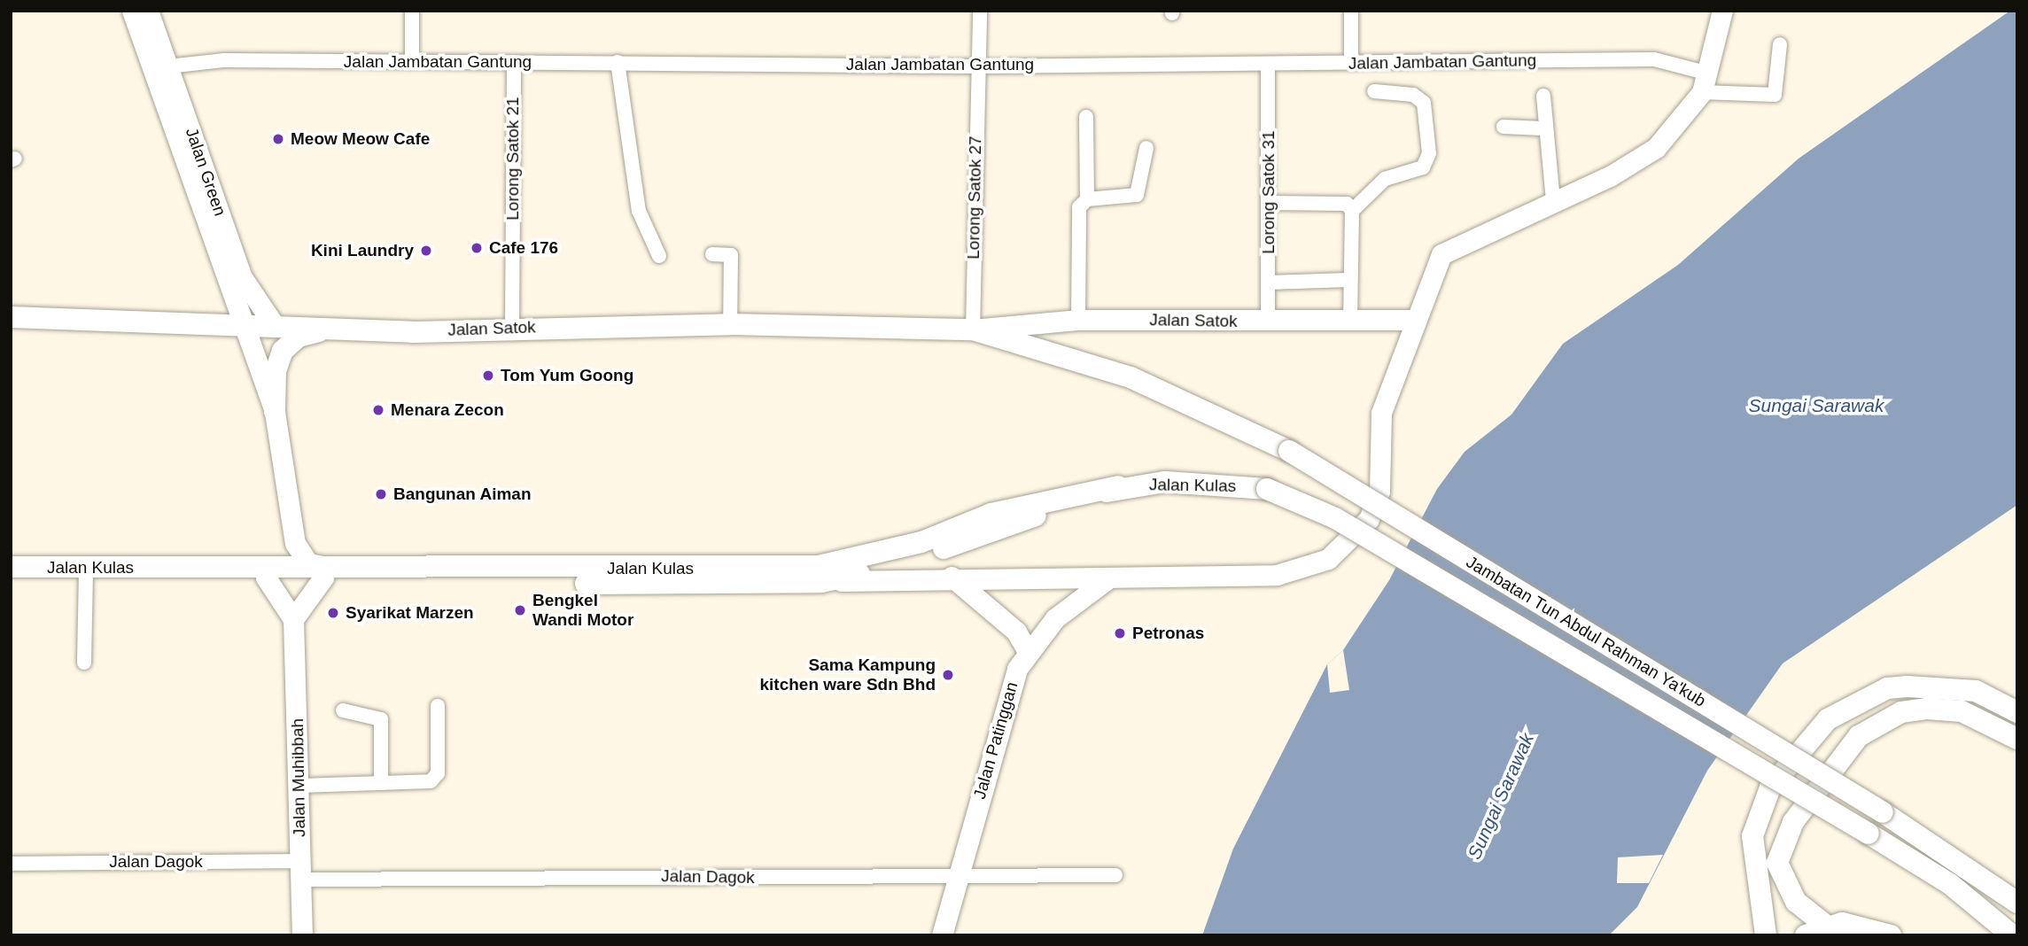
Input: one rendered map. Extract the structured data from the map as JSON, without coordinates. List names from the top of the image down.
{
  "streets": {
    "main road": [
      "Jalan Green",
      "Jalan Satok",
      "Jalan Kulas",
      "Jambatan Tun Abdul Rahman Ya'kub",
      "Jalan Patinggan",
      "Jalan Muhibbah"
    ],
    "street": [
      "Jalan Jambatan Gantung",
      "Lorong Satok 21",
      "Lorong Satok 31",
      "Lorong Satok 27",
      "Jalan Dagok"
    ]
  },
  "crossings": [
    ["Jalan Jambatan Gantung", "Lorong Satok 21"],
    ["Jalan Jambatan Gantung", "Jalan Green"],
    ["Jalan Jambatan Gantung", "Lorong Satok 31"],
    ["Jalan Jambatan Gantung", "Lorong Satok 27"],
    ["Jalan Jambatan Gantung", "Jalan Kulas"],
    ["Lorong Satok 21", "Jalan Satok"],
    ["Jalan Green", "Jalan Satok"],
    ["Lorong Satok 31", "Jalan Satok"],
    ["Lorong Satok 27", "Jalan Satok"],
    ["Jalan Satok", "Jalan Kulas"],
    ["Jalan Satok", "Jambatan Tun Abdul Rahman Ya'kub"],
    ["Jalan Kulas", "Jambatan Tun Abdul Rahman Ya'kub"],
    ["Jalan Kulas", "Jalan Patinggan"],
    ["Jalan Patinggan", "Jalan Dagok"],
    ["Jalan Muhibbah", "Jalan Dagok"]
  ],
  "water": ["Sungai Sarawak"],
  "places": [
    "Meow Meow Cafe",
    "Cafe 176",
    "Kini Laundry",
    "Tom Yum Goong",
    "Menara Zecon",
    "Bangunan Aiman",
    "Bengkel Wandi Motor",
    "Syarikat Marzen",
    "Petronas",
    "Sama Kampung kitchen ware Sdn Bhd"
  ]
}
